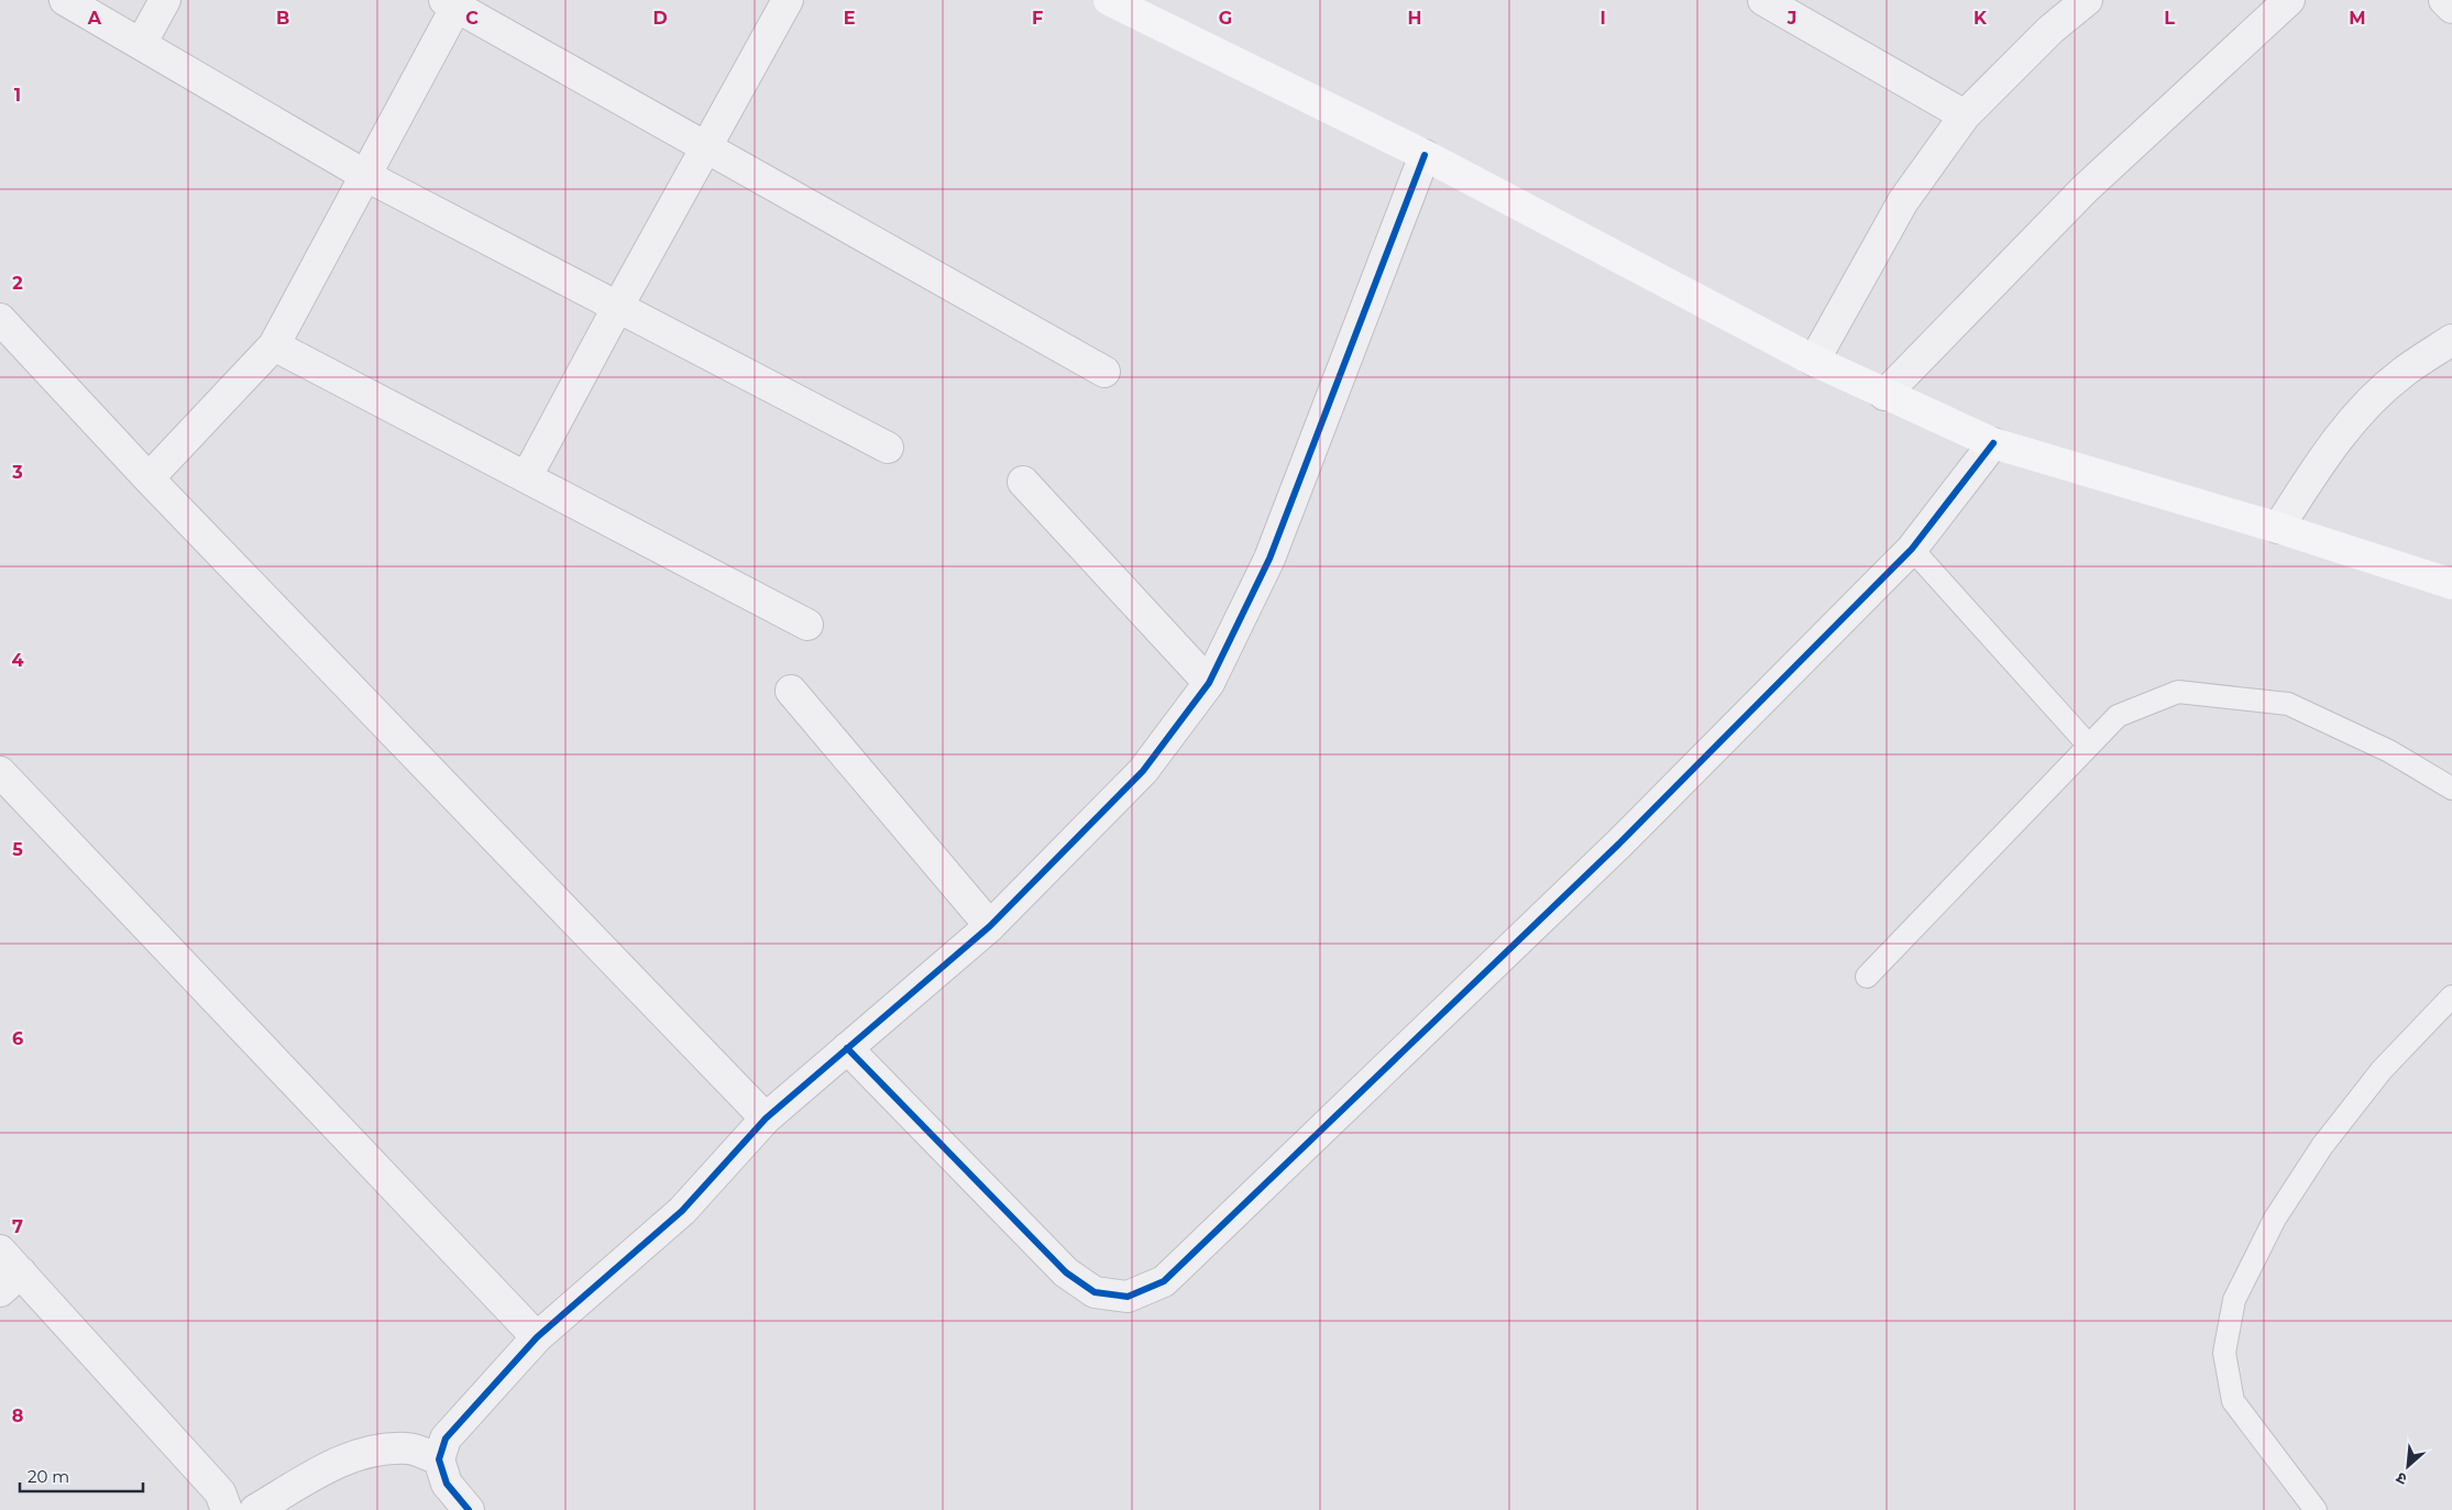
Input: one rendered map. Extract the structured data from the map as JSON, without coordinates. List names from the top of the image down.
{
  "scale_bar": "20 m",
  "north": "bottom left",
  "grid": {
    "columns": [
      "A",
      "B",
      "C",
      "D",
      "E",
      "F",
      "G",
      "H",
      "I",
      "J",
      "K",
      "L",
      "M"
    ],
    "rows": [
      "1",
      "2",
      "3",
      "4",
      "5",
      "6",
      "7",
      "8"
    ]
  }
}
